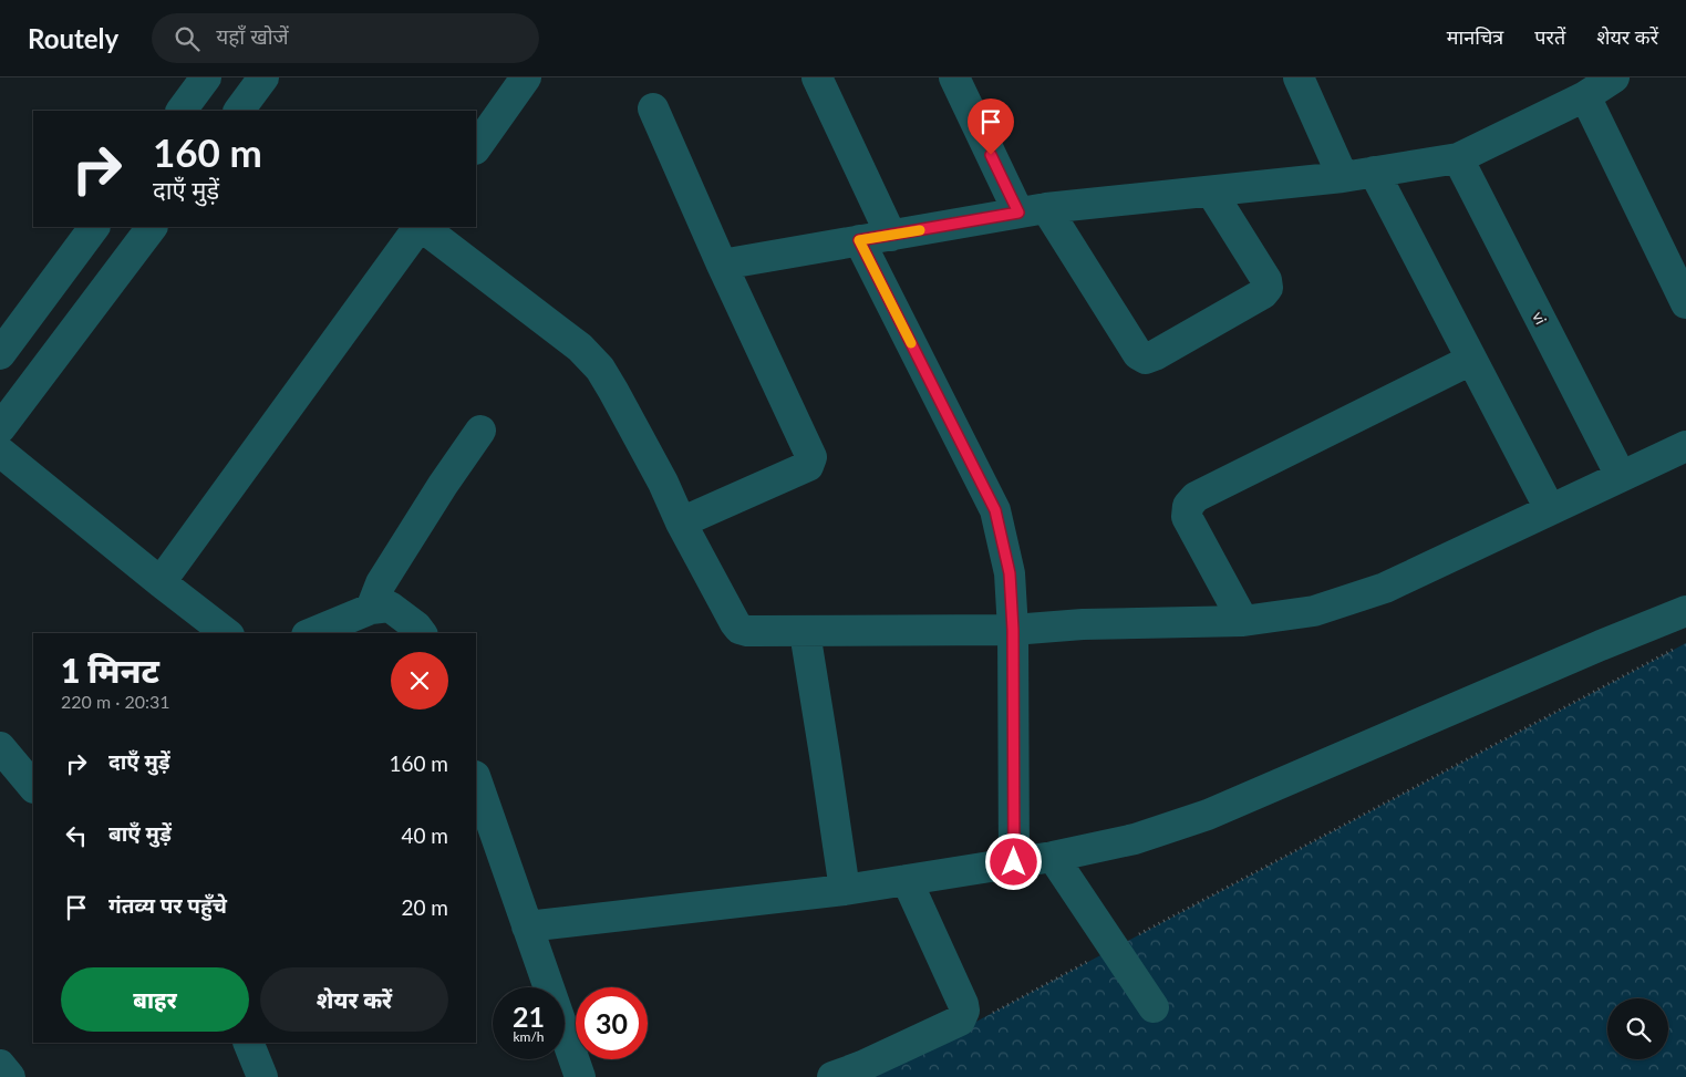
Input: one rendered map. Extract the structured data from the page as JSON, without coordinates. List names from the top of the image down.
{
  "streets": {
    "street": ["vi"]
  },
  "page": {
    "header": "Routely",
    "search": "यहाँ खोजें",
    "nav": ["मानचित्र", "परतें", "शेयर करें"],
    "turn": ["160 m", "दाएँ मुड़ें"],
    "heading": ["1 मिनट", "220 m · 20:31"],
    "list": [
      {
        "name": "दाएँ मुड़ें",
        "value": "160 m"
      },
      {
        "name": "बाएँ मुड़ें",
        "value": "40 m"
      },
      {
        "name": "गंतव्य पर पहुँचे",
        "value": "20 m"
      }
    ],
    "buttons": ["बाहर", "शेयर करें"],
    "speed": "21 km/h",
    "limit": "30"
  }
}
